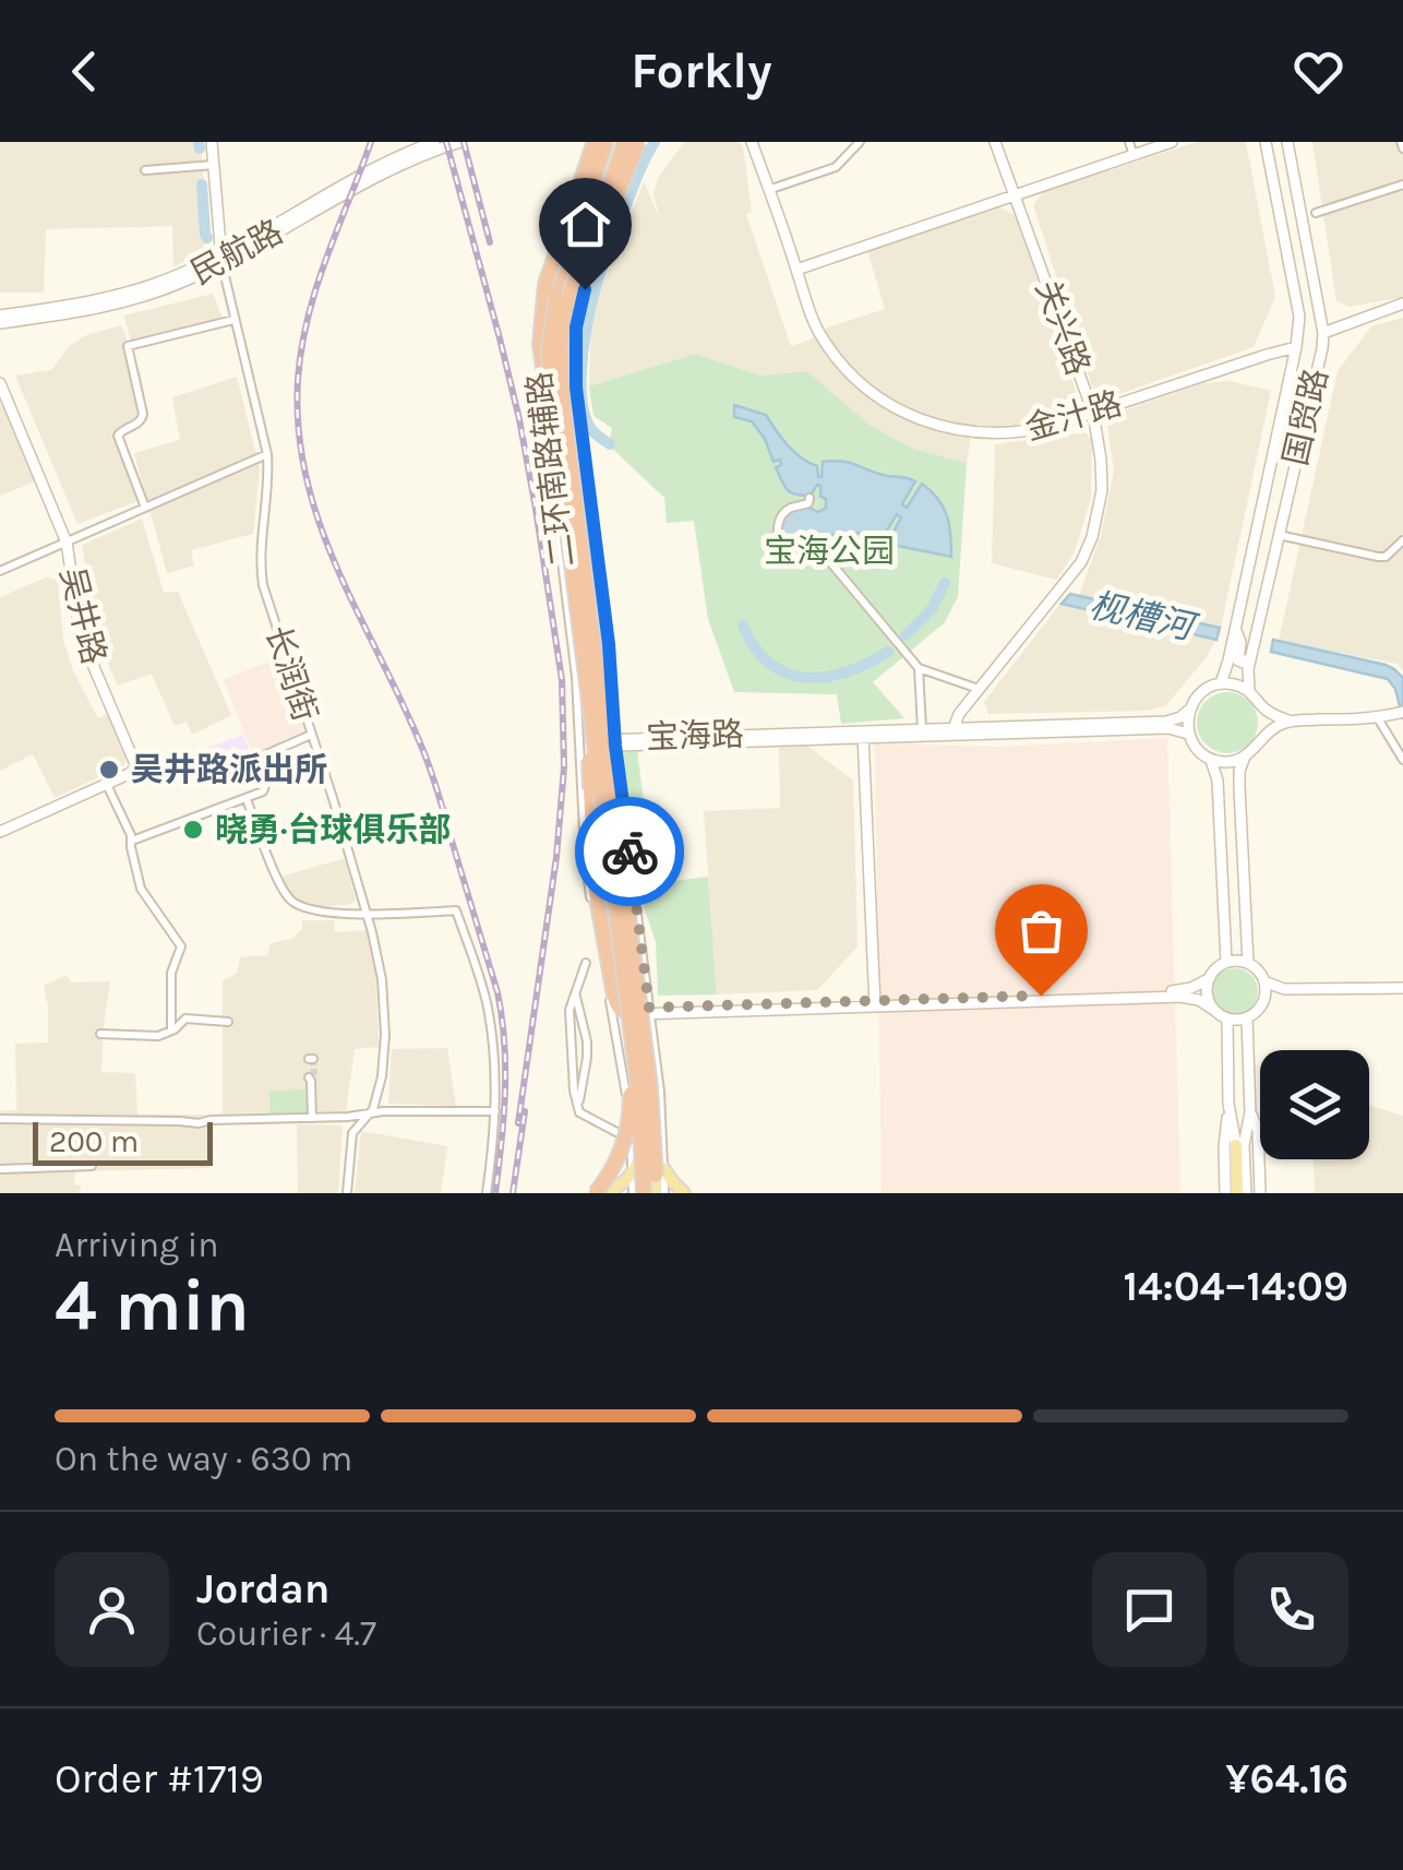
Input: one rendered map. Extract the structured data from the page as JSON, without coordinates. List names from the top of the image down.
{
  "streets": {
    "main road": [
      "民航路",
      "关兴路",
      "金汁路",
      "国贸路",
      "吴井路",
      "长润街",
      "宝海路"
    ],
    "street": ["二环南路辅路"]
  },
  "crossings": [
    ["民航路", "长润街"],
    ["关兴路", "金汁路"],
    ["关兴路", "宝海路"],
    ["金汁路", "国贸路"],
    ["国贸路", "宝海路"]
  ],
  "water": ["枧槽河"],
  "parks": ["宝海公园"],
  "places": ["吴井路派出所", "晓勇·台球俱乐部"],
  "scale_bar": "200 m",
  "page": {
    "header": "Forkly",
    "scale": "200 m",
    "heading": ["4 min", "Arriving in", "14:04–14:09"],
    "panel": [
      "Jordan",
      "Courier · 4.7",
      "Order #1719",
      "¥64.16"
    ],
    "bar": "On the way · 630 m"
  }
}
